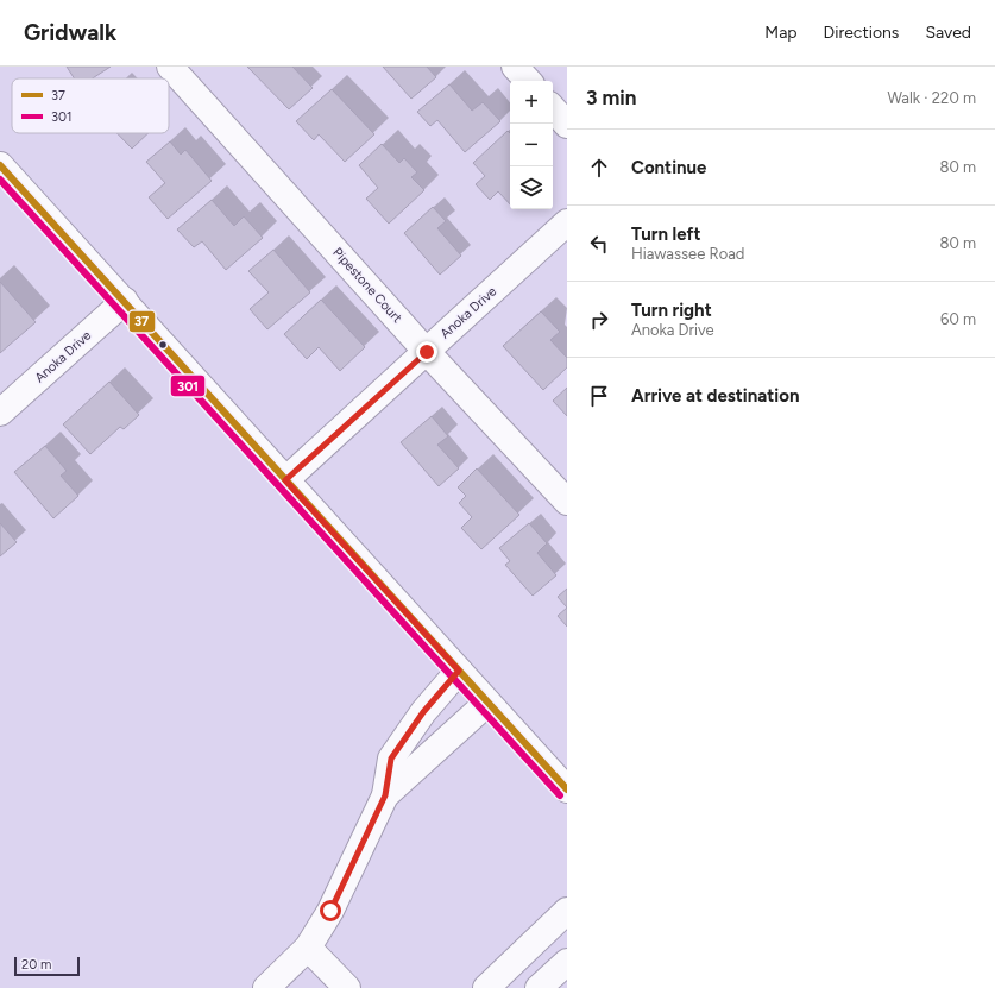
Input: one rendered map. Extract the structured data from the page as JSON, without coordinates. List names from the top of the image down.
{
  "streets": {
    "street": ["Pipestone Court", "Anoka Drive"]
  },
  "crossings": [
    ["Pipestone Court", "Anoka Drive"]
  ],
  "lines": ["transit line 37", "transit line 301"],
  "legend": ["37", "301"],
  "scale_bar": "20 m",
  "page": {
    "header": "Gridwalk",
    "nav": ["Map", "Directions", "Saved"],
    "heading": ["3 min", "Walk · 220 m"],
    "map_buttons": ["+", "−"],
    "list": [
      ["Continue", "80 m"],
      ["Turn left", "Hiawassee Road", "80 m"],
      ["Turn right", "Anoka Drive", "60 m"],
      "Arrive at destination"
    ],
    "scale": "20 m"
  }
}
